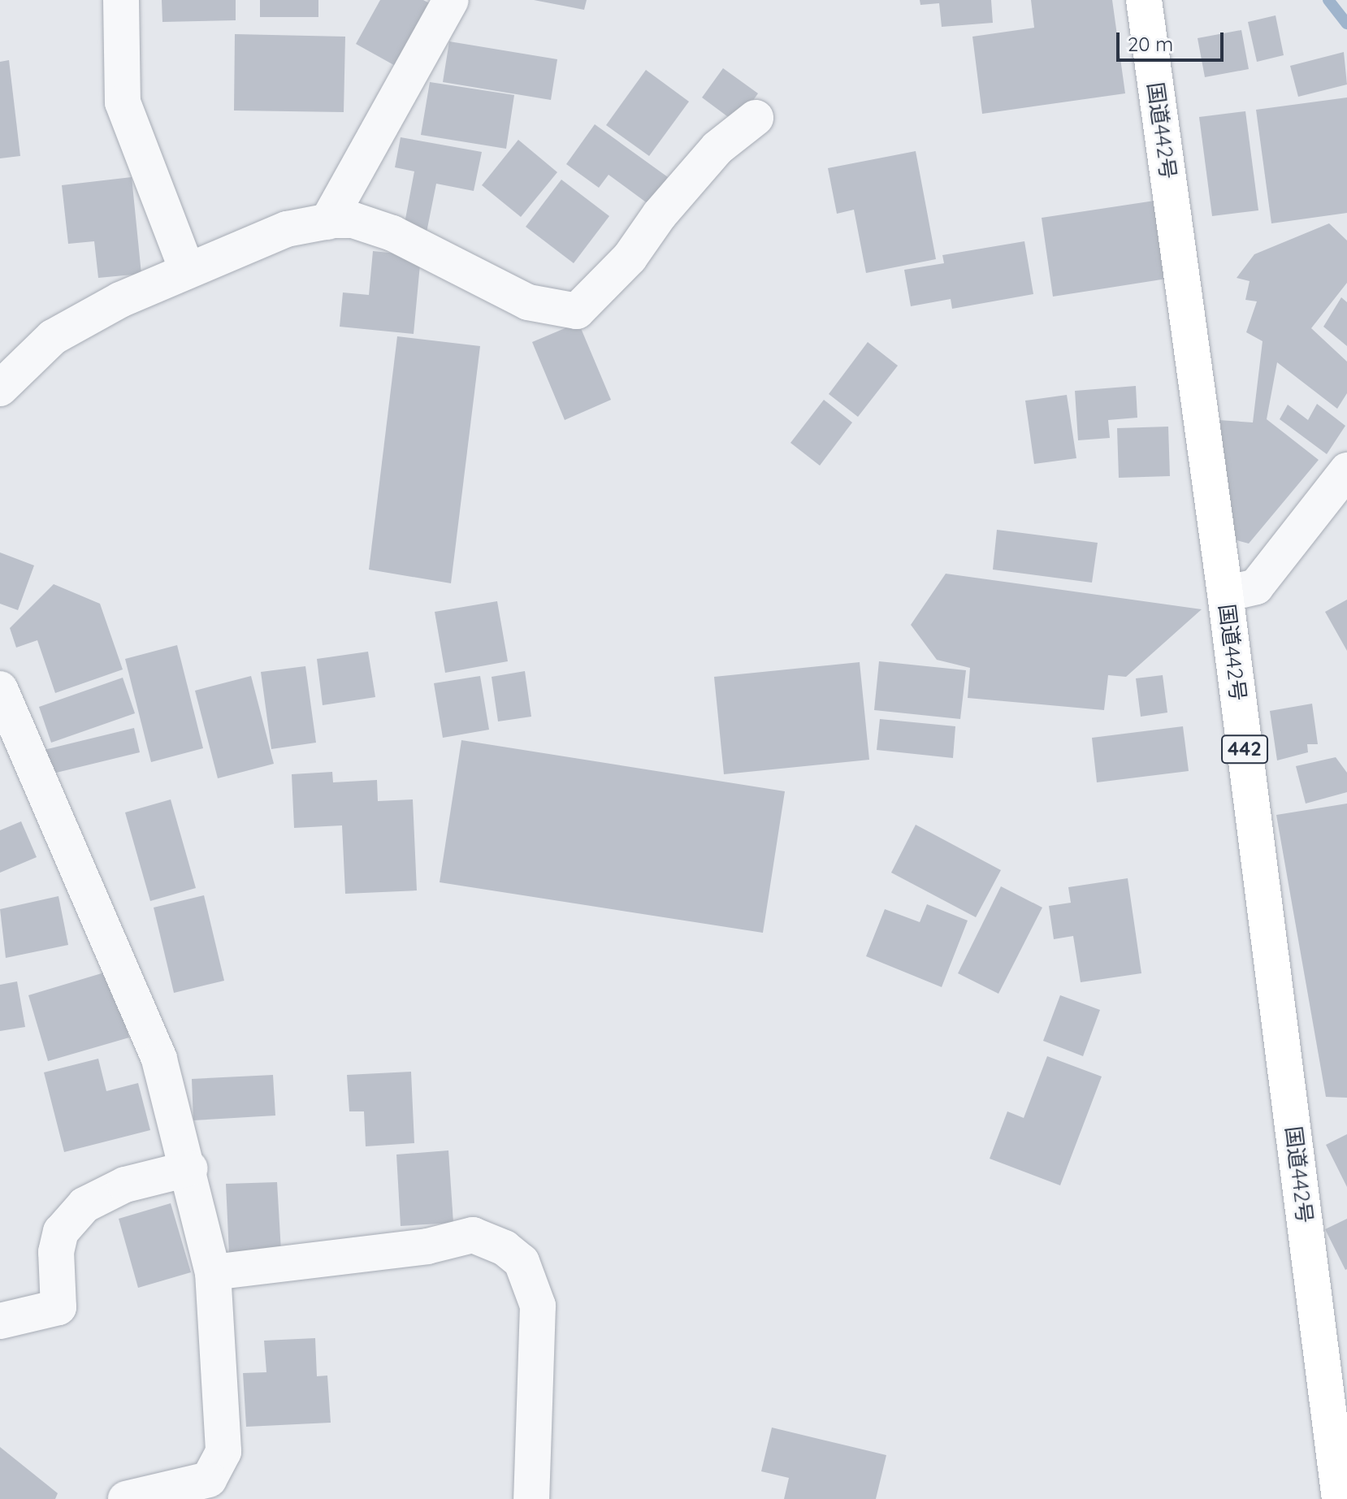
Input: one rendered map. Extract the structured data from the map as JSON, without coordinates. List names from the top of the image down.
{
  "streets": {
    "highway": ["国道442号", "442"]
  },
  "scale_bar": "20 m"
}
